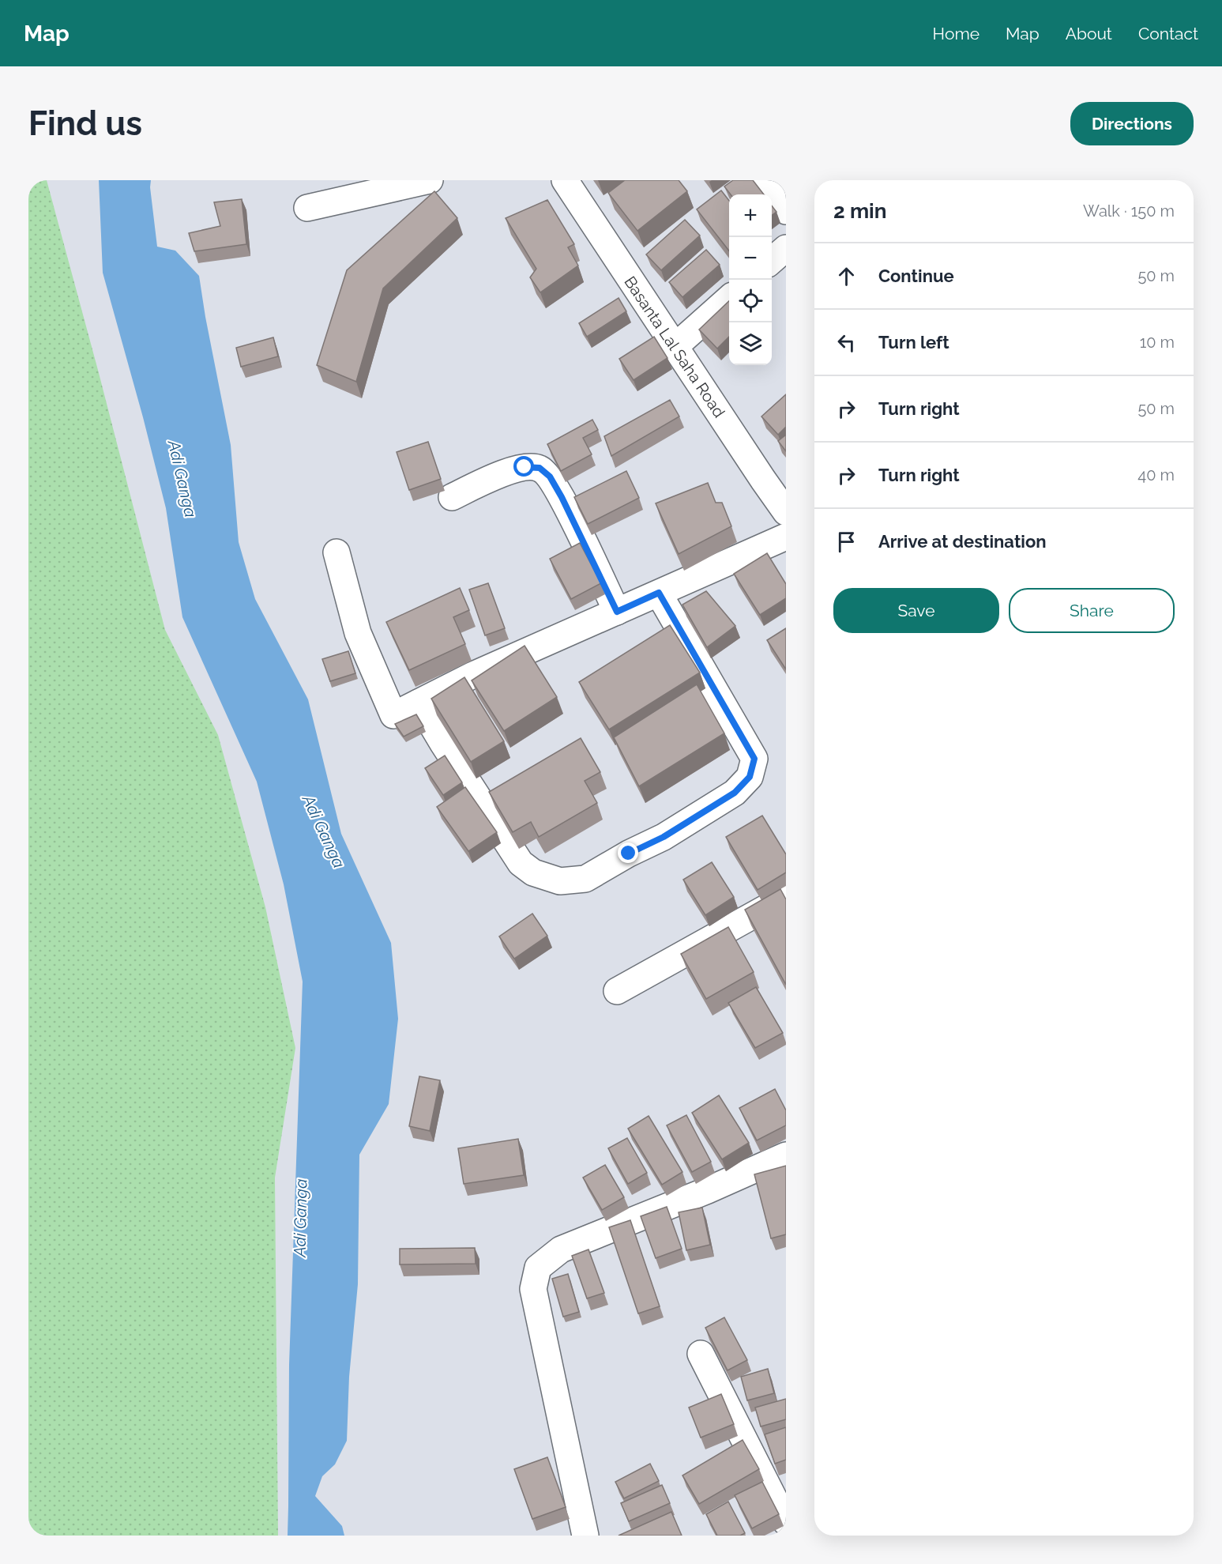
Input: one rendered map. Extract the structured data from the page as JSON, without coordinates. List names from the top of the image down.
{
  "streets": {
    "street": ["Basanta Lal Saha Road"]
  },
  "water": ["Adi Ganga"],
  "page": {
    "header": "Map",
    "nav": [
      "Home",
      "Map",
      "About",
      "Contact"
    ],
    "buttons": [
      "Directions",
      ["Save", "Share"]
    ],
    "title": "Find us",
    "heading": ["2 min", "Walk · 150 m"],
    "map_buttons": ["+", "−"],
    "list": [
      ["Continue", "50 m"],
      ["Turn left", "10 m"],
      ["Turn right", "50 m"],
      ["Turn right", "40 m"],
      "Arrive at destination"
    ]
  }
}
